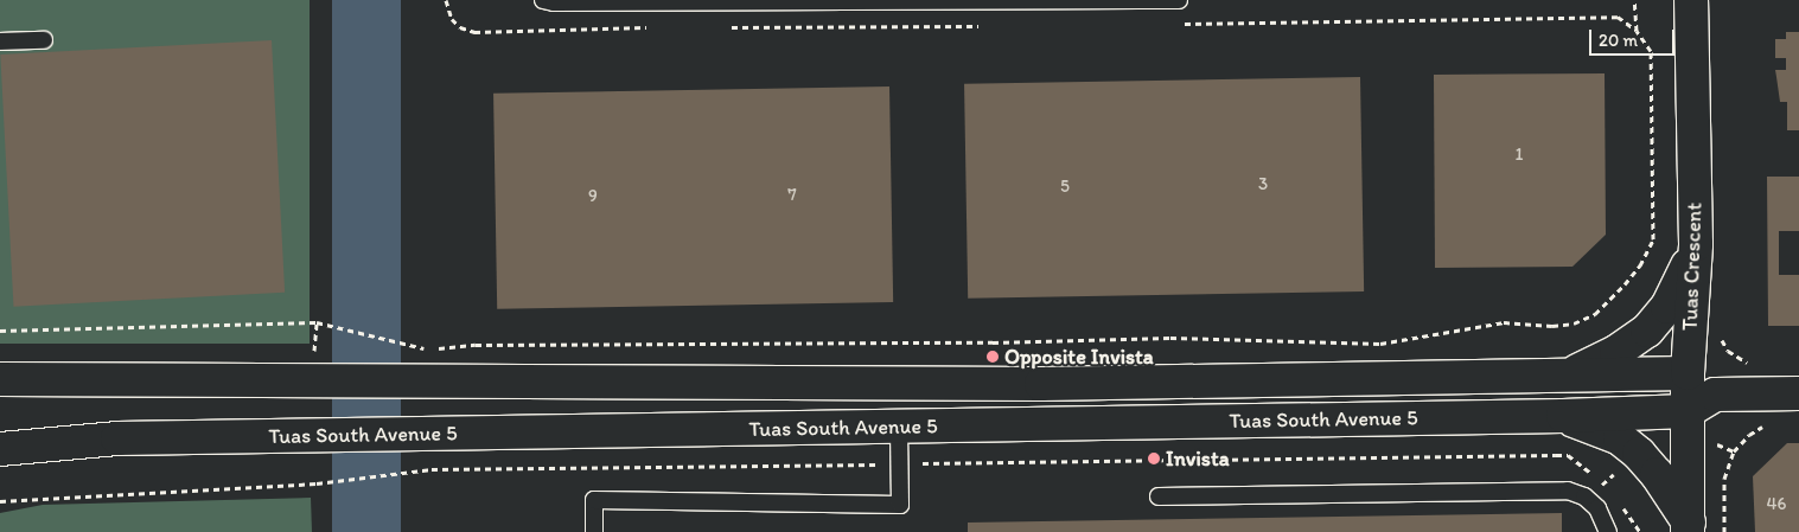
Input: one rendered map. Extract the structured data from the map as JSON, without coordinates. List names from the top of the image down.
{
  "streets": {
    "street": ["Tuas Crescent", "Tuas South Avenue 5"]
  },
  "crossings": [
    ["Tuas Crescent", "Tuas South Avenue 5"]
  ],
  "places": ["Opposite Invista", "Invista"],
  "house_numbers": [
    "1",
    "3",
    "5",
    "7",
    "9",
    "46"
  ],
  "scale_bar": "20 m"
}
